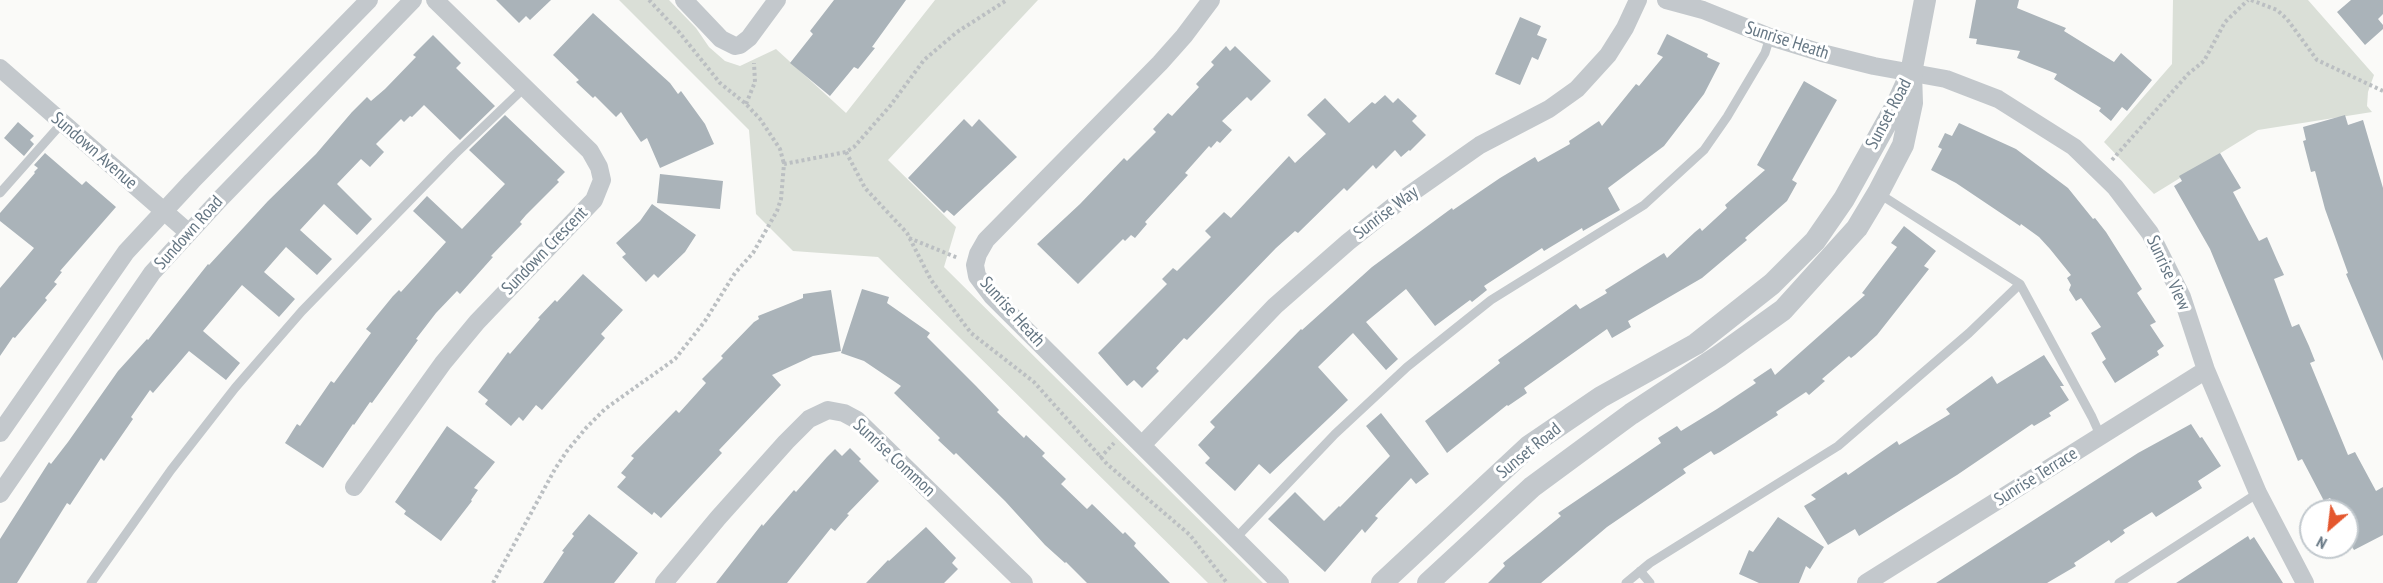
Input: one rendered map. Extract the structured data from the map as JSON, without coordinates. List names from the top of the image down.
{
  "streets": {
    "street": [
      "Sunrise Heath",
      "Sunset Road",
      "Sundown Avenue",
      "Sunrise Way",
      "Sundown Road",
      "Sundown Crescent",
      "Sunrise View",
      "Sunrise Common",
      "Sunrise Terrace"
    ]
  },
  "crossings": [
    ["Sunrise Heath", "Sunset Road"],
    ["Sunrise Heath", "Sunrise Way"],
    ["Sunrise Heath", "Sunrise View"],
    ["Sunset Road", "Sunrise View"],
    ["Sundown Avenue", "Sundown Road"],
    ["Sunrise View", "Sunrise Terrace"]
  ],
  "north": "bottom left"
}
